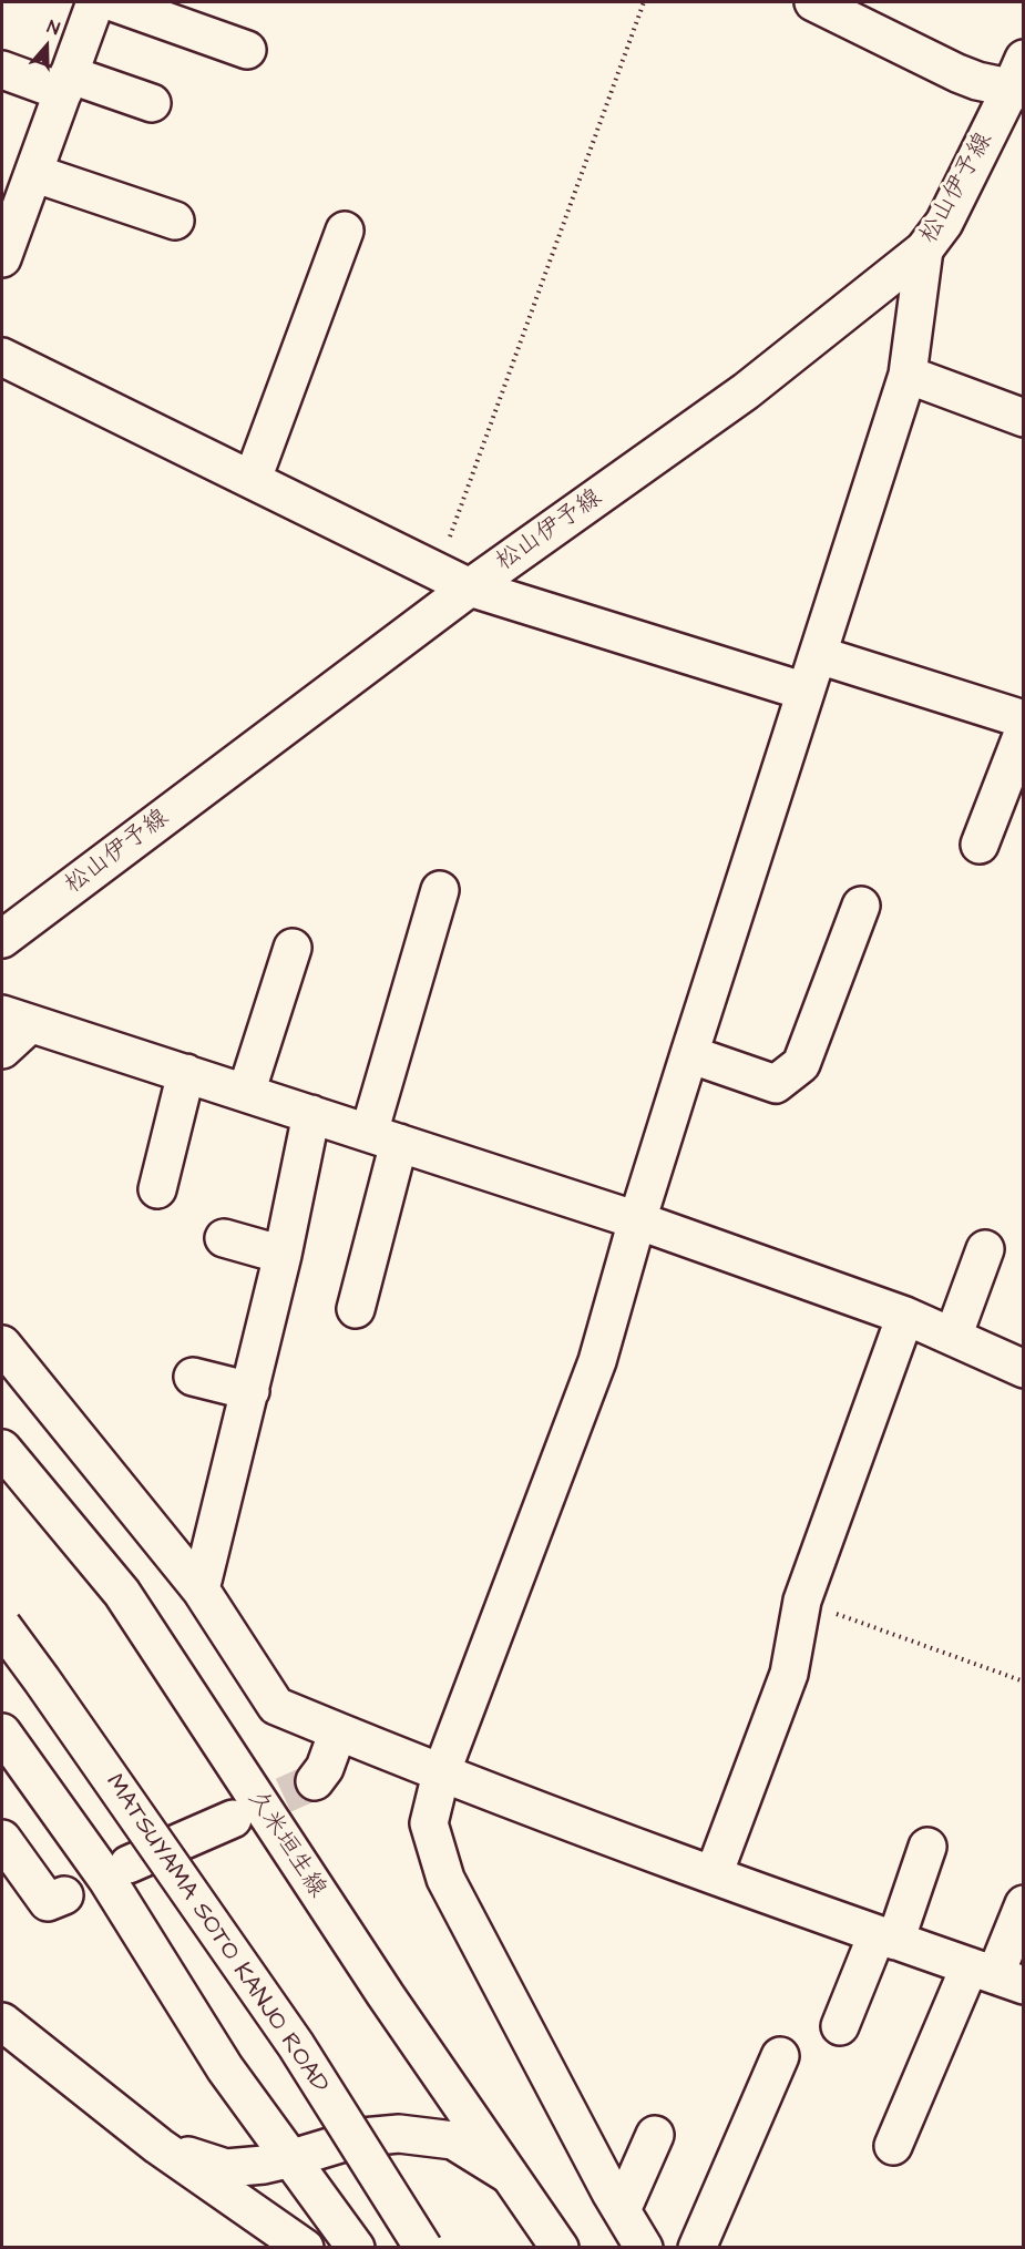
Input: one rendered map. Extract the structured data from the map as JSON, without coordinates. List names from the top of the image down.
{
  "streets": {
    "main road": ["松山伊予線", "久米垣生線", "MATSUYAMA SOTO KANJO ROAD"]
  },
  "north": "top"
}
